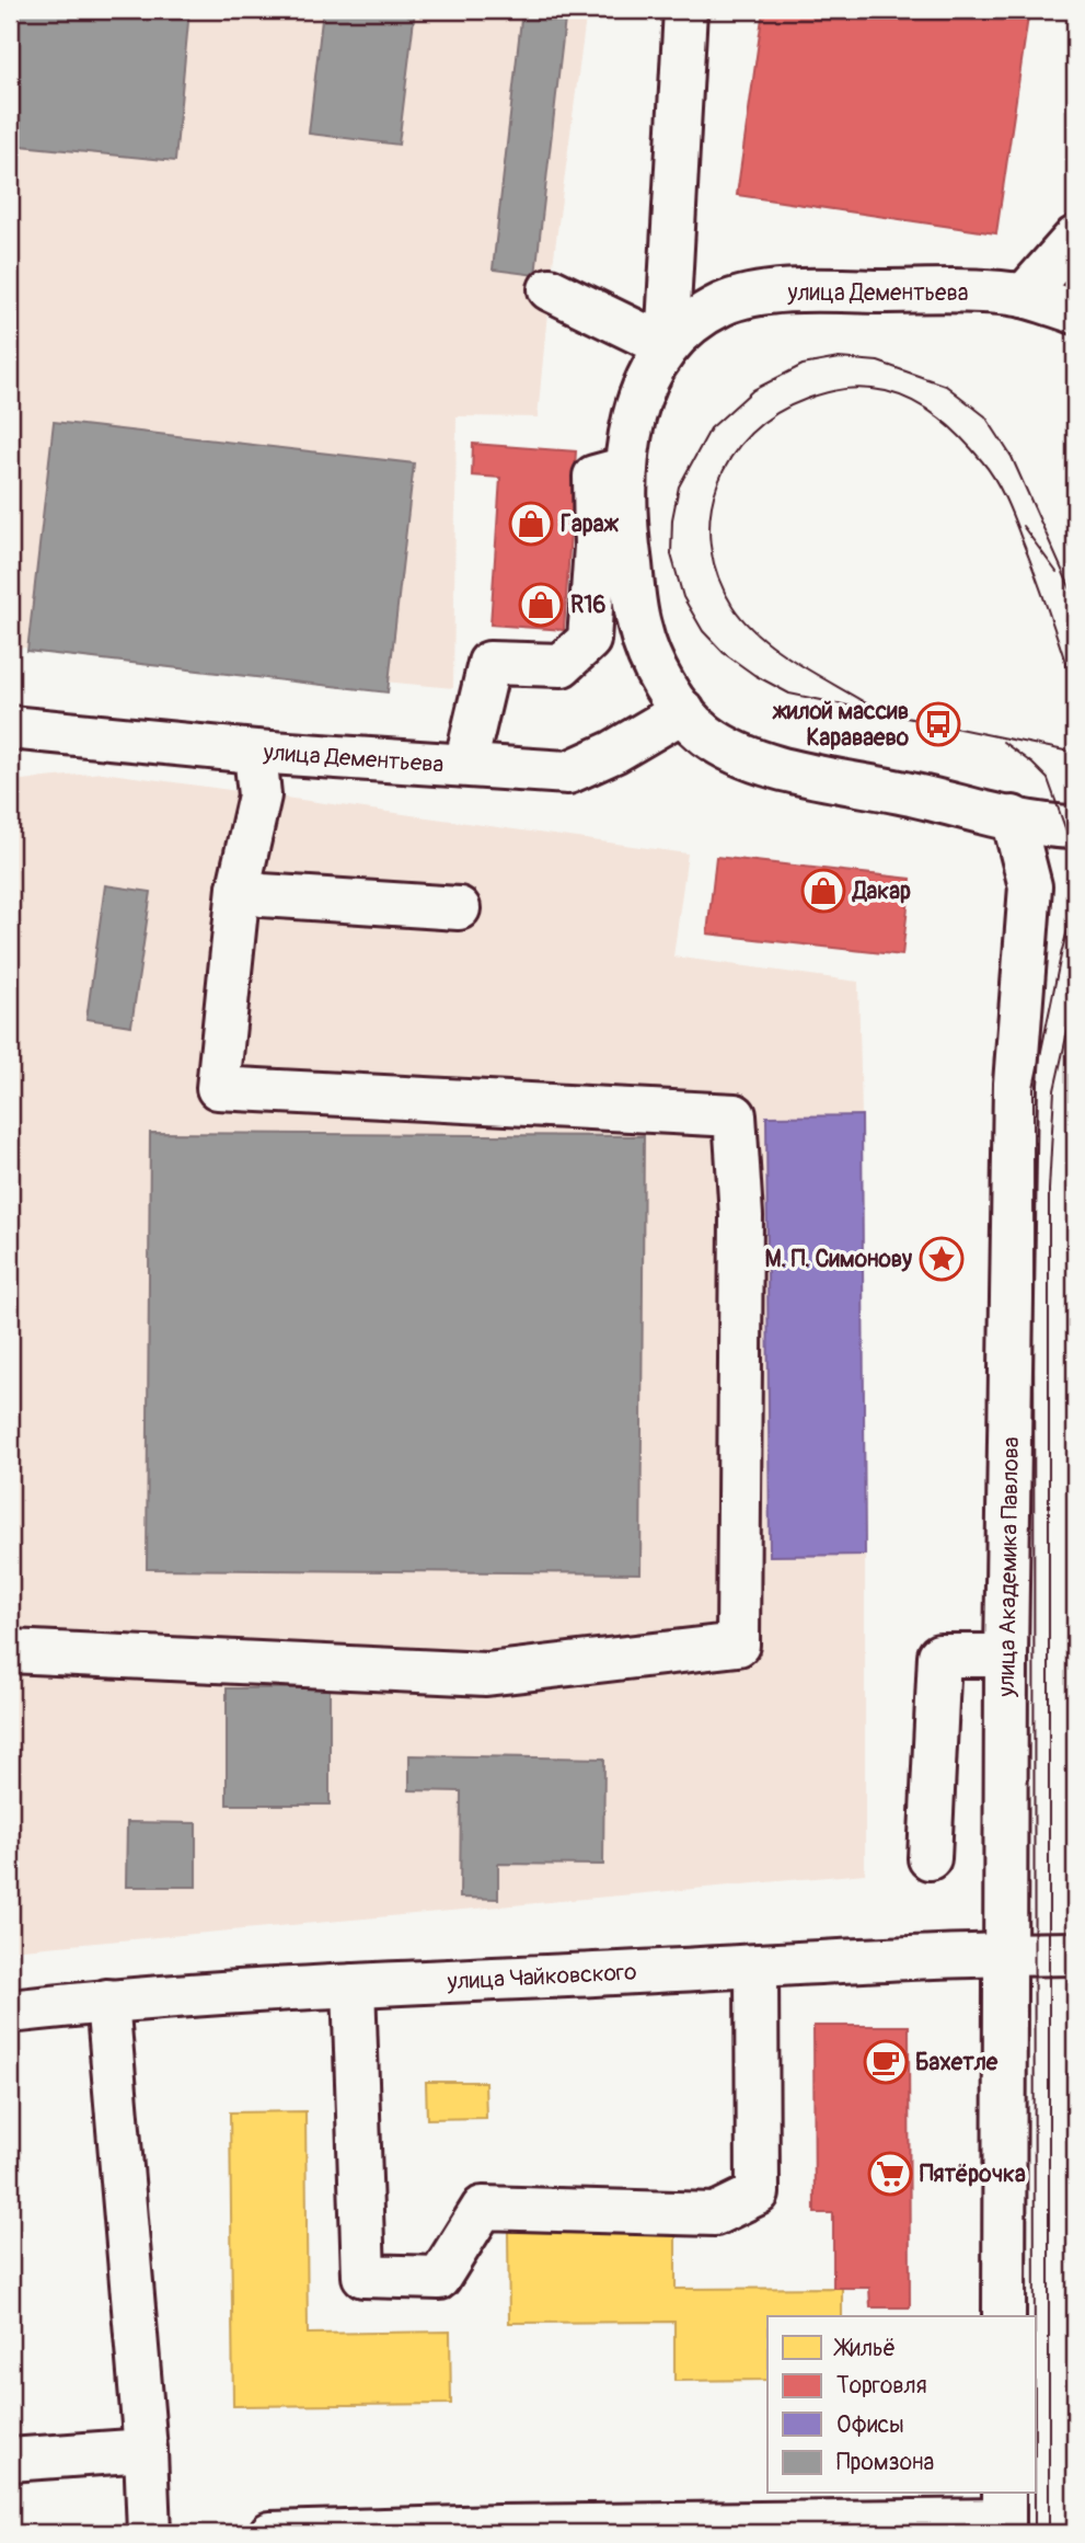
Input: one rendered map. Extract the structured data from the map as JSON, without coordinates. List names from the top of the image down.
{
  "streets": {
    "main road": ["улица Дементьева", "улица Академика Павлова", "улица Чайковского"]
  },
  "crossings": [
    ["улица Дементьева", "улица Академика Павлова"],
    ["улица Академика Павлова", "улица Чайковского"]
  ],
  "places": {
    "shop": ["Гараж", "R16", "Дакар"],
    "bus stop": ["жилой массив Караваево"],
    "place": ["М. П. Симонову"],
    "cafe": ["Бахетле"],
    "supermarket": ["Пятёрочка"]
  },
  "legend": [
    "Жильё",
    "Торговля",
    "Офисы",
    "Промзона"
  ]
}
